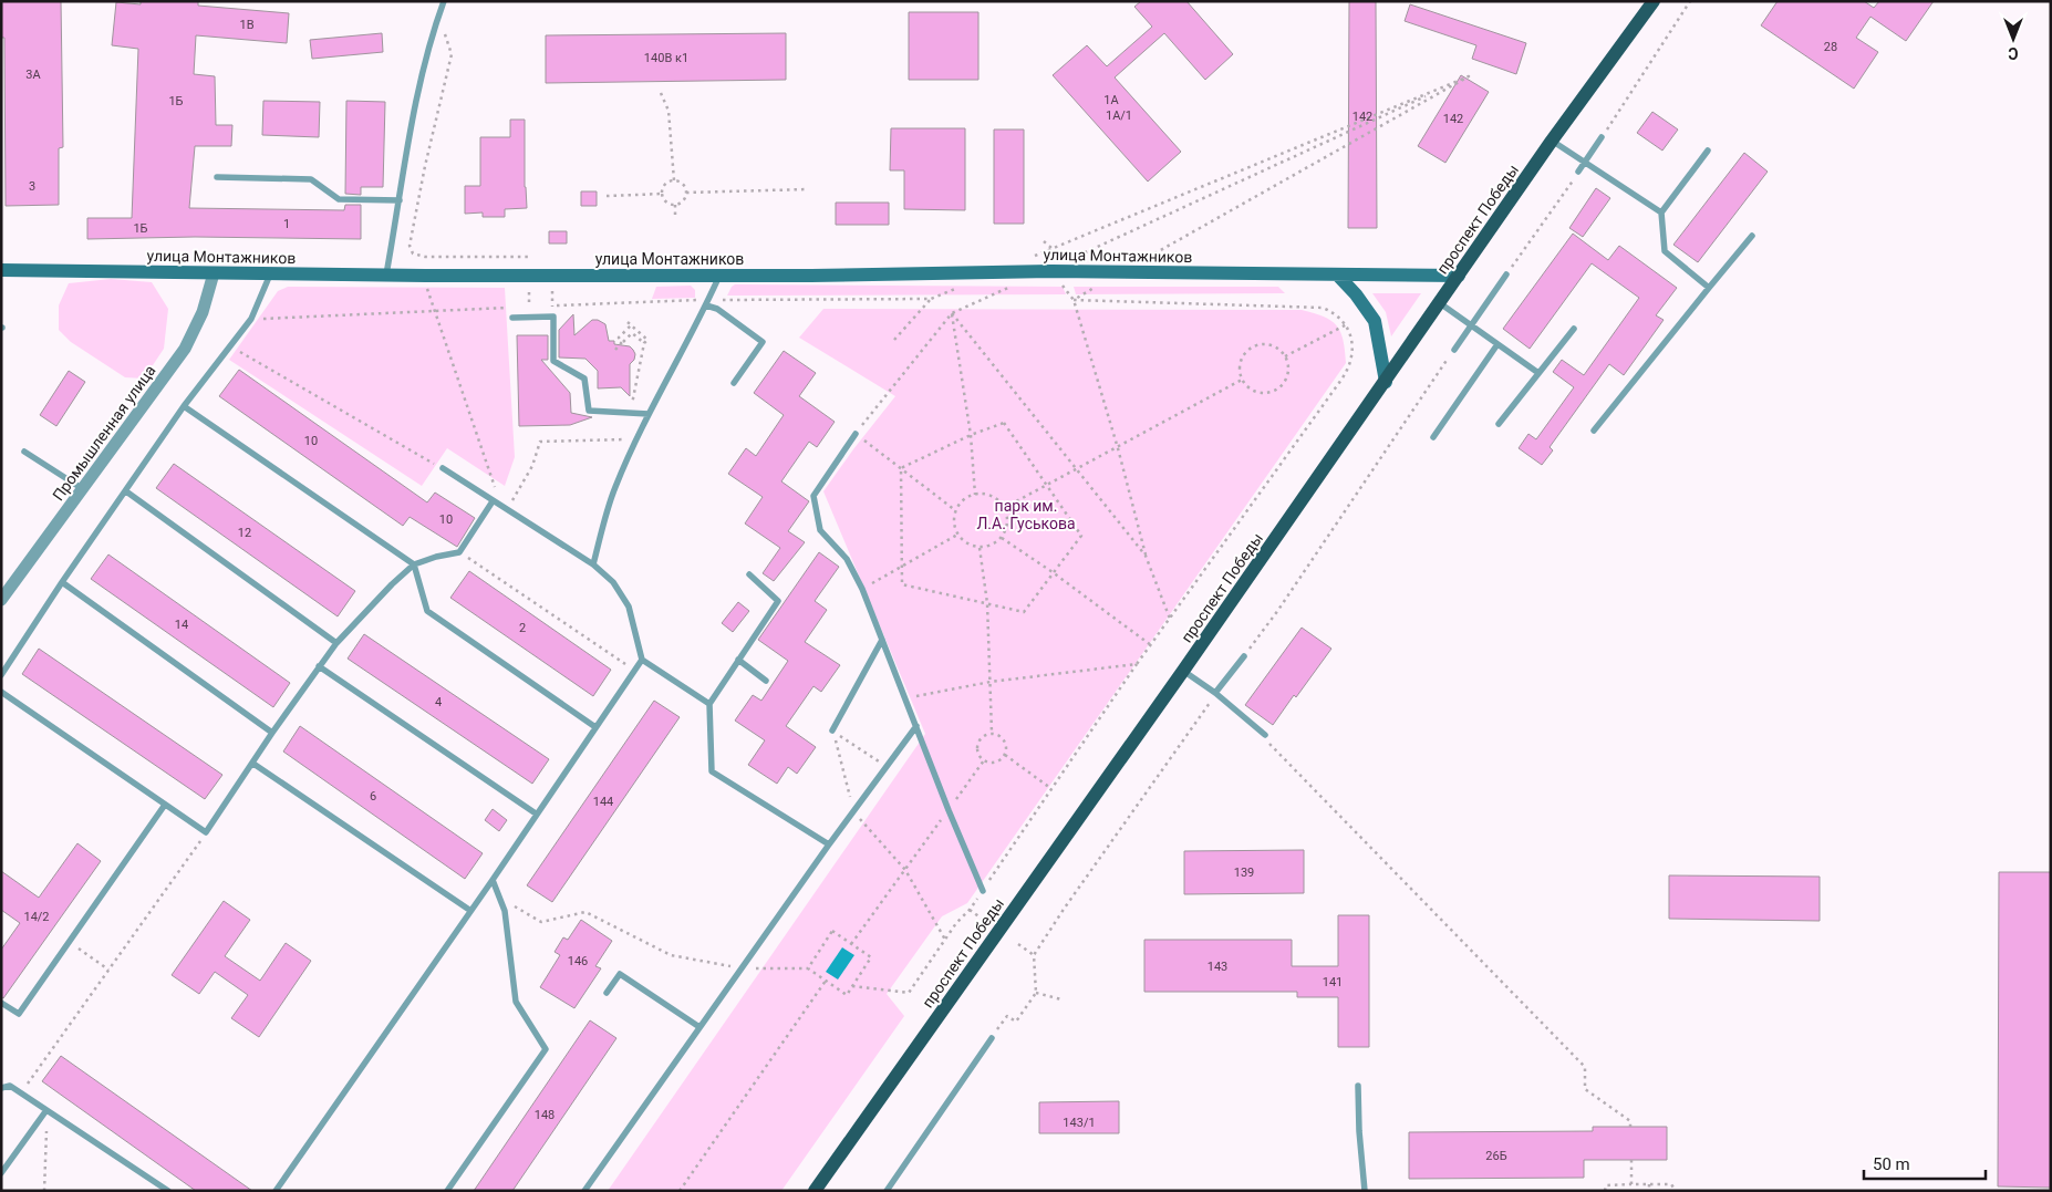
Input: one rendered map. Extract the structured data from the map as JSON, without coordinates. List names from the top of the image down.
{
  "streets": {
    "main road": ["проспект Победы", "улица Монтажников"],
    "street": ["Промышленная улица"]
  },
  "crossings": [
    ["проспект Победы", "улица Монтажников"],
    ["улица Монтажников", "Промышленная улица"]
  ],
  "parks": ["парк им. Л.А. Гуськова"],
  "house_numbers": [
    "1В",
    "28",
    "140В к1",
    "3А",
    "1А",
    "1Б",
    "1А/1",
    "142",
    "142",
    "3",
    "1",
    "1Б",
    "10",
    "10",
    "12",
    "14",
    "2",
    "4",
    "6",
    "144",
    "139",
    "14/2",
    "146",
    "143",
    "141",
    "148",
    "143/1",
    "26Б"
  ],
  "scale_bar": "50 m",
  "north": "bottom"
}
